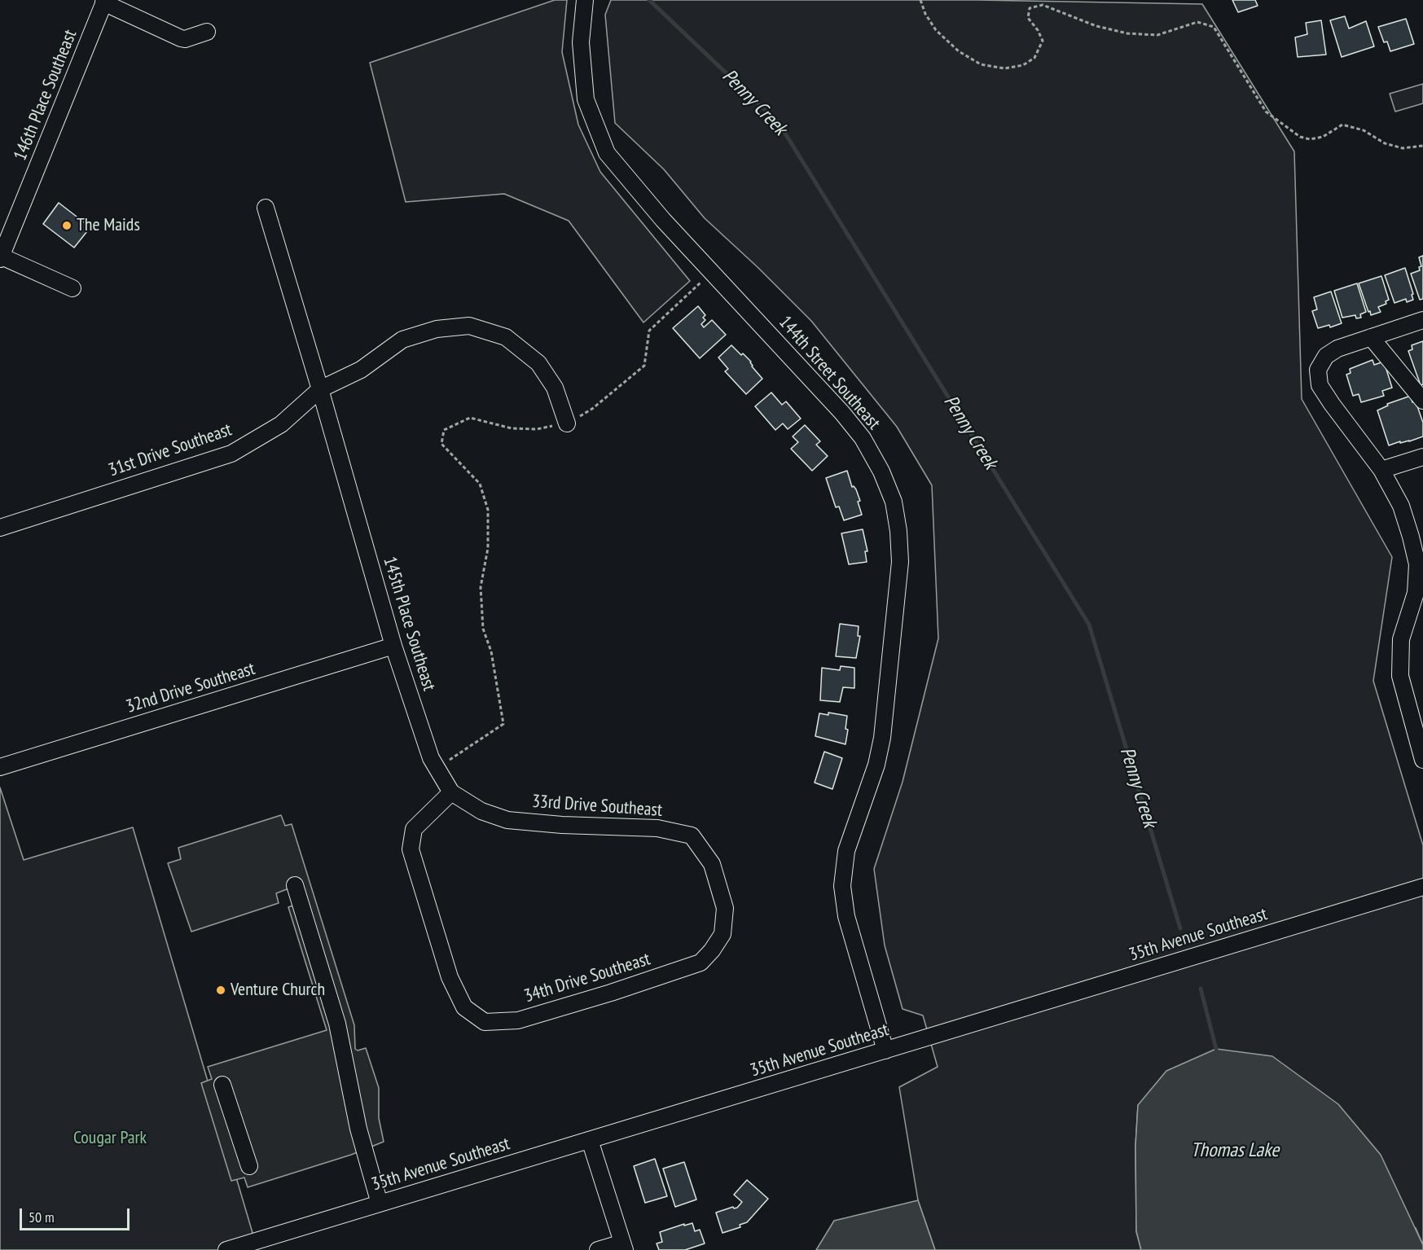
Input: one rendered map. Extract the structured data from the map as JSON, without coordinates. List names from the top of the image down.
{
  "streets": {
    "street": [
      "146th Place Southeast",
      "144th Street Southeast",
      "31st Drive Southeast",
      "145th Place Southeast",
      "32nd Drive Southeast",
      "33rd Drive Southeast",
      "35th Avenue Southeast",
      "34th Drive Southeast"
    ]
  },
  "crossings": [
    ["144th Street Southeast", "35th Avenue Southeast"],
    ["31st Drive Southeast", "145th Place Southeast"],
    ["145th Place Southeast", "32nd Drive Southeast"],
    ["145th Place Southeast", "33rd Drive Southeast"],
    ["145th Place Southeast", "34th Drive Southeast"],
    ["33rd Drive Southeast", "34th Drive Southeast"]
  ],
  "water": ["Penny Creek", "Thomas Lake"],
  "parks": ["Cougar Park"],
  "places": ["The Maids", "Venture Church"],
  "scale_bar": "50 m"
}
